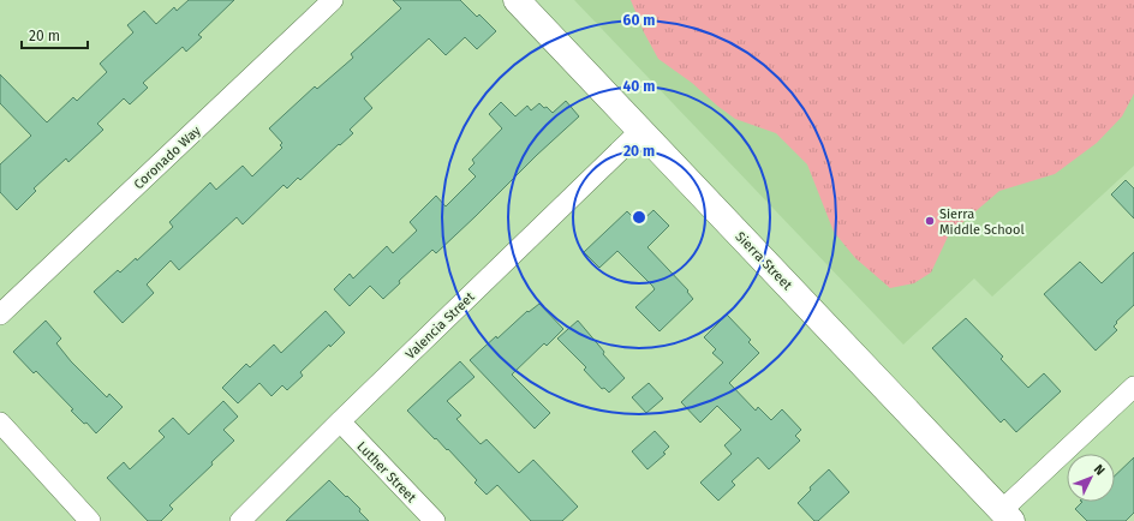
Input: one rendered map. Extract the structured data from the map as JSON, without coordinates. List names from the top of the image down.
{
  "streets": {
    "street": [
      "Coronado Way",
      "Sierra Street",
      "Valencia Street",
      "Luther Street"
    ]
  },
  "crossings": [
    ["Sierra Street", "Valencia Street"],
    ["Valencia Street", "Luther Street"]
  ],
  "places": ["Sierra Middle School"],
  "scale_bar": "20 m",
  "north": "top right",
  "rings": ["60 m", "40 m", "20 m"]
}
